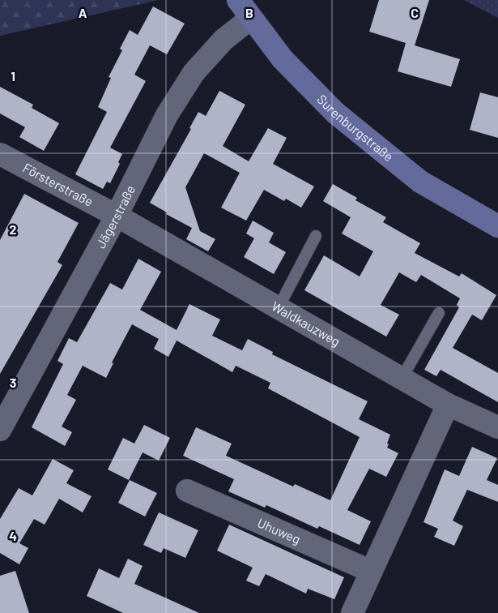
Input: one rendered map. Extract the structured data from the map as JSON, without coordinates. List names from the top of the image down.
{
  "streets": {
    "street": [
      "Surenburgstraße",
      "Försterstraße",
      "Jägerstraße",
      "Waldkauzweg",
      "Uhuweg"
    ]
  },
  "crossings": [
    ["Surenburgstraße", "Jägerstraße"],
    ["Försterstraße", "Jägerstraße"],
    ["Försterstraße", "Waldkauzweg"],
    ["Jägerstraße", "Waldkauzweg"]
  ],
  "grid": {
    "columns": ["A", "B", "C"],
    "rows": [
      "1",
      "2",
      "3",
      "4"
    ]
  }
}
